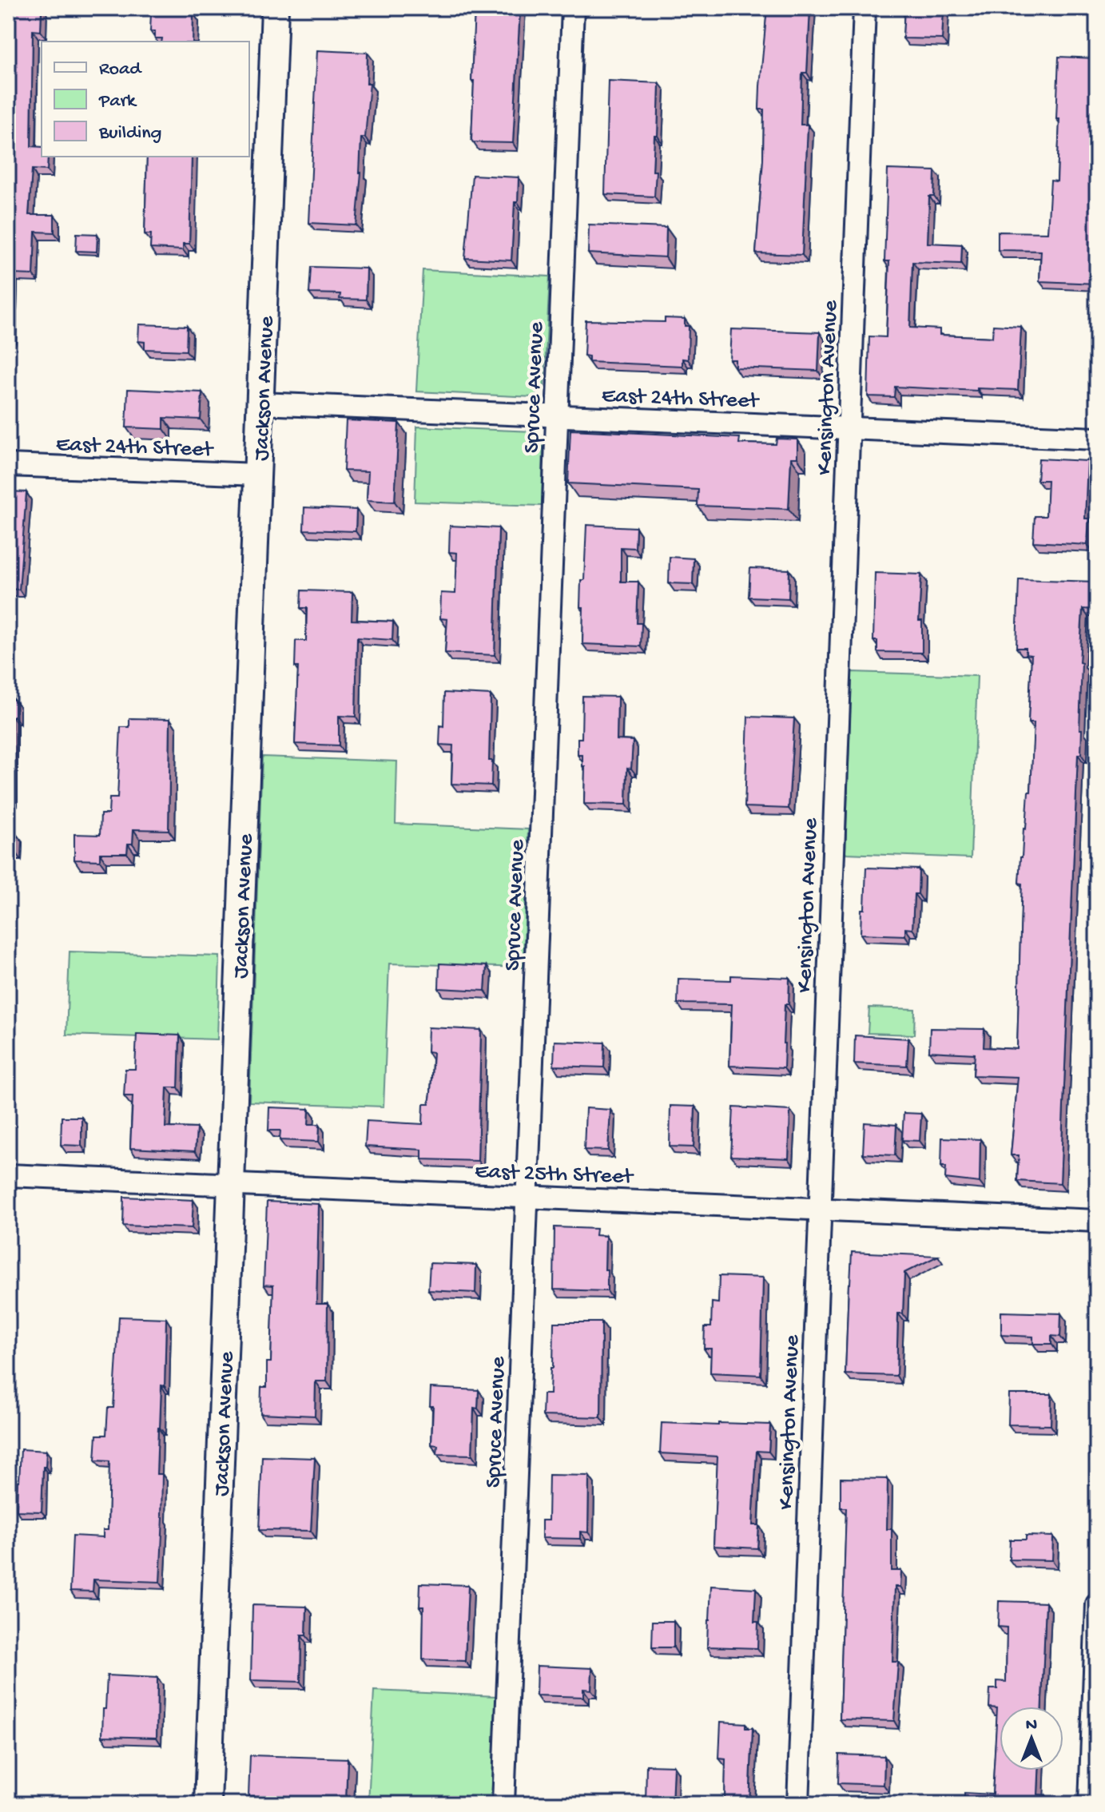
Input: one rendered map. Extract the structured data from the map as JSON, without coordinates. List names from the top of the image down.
{
  "streets": {
    "street": [
      "Spruce Avenue",
      "Kensington Avenue",
      "Jackson Avenue",
      "East 24th Street",
      "East 25th Street"
    ]
  },
  "crossings": [
    ["Spruce Avenue", "East 24th Street"],
    ["Spruce Avenue", "East 25th Street"],
    ["Kensington Avenue", "East 24th Street"],
    ["Kensington Avenue", "East 25th Street"],
    ["Jackson Avenue", "East 24th Street"],
    ["Jackson Avenue", "East 25th Street"]
  ],
  "legend": ["Road", "Park", "Building"],
  "north": "top"
}
